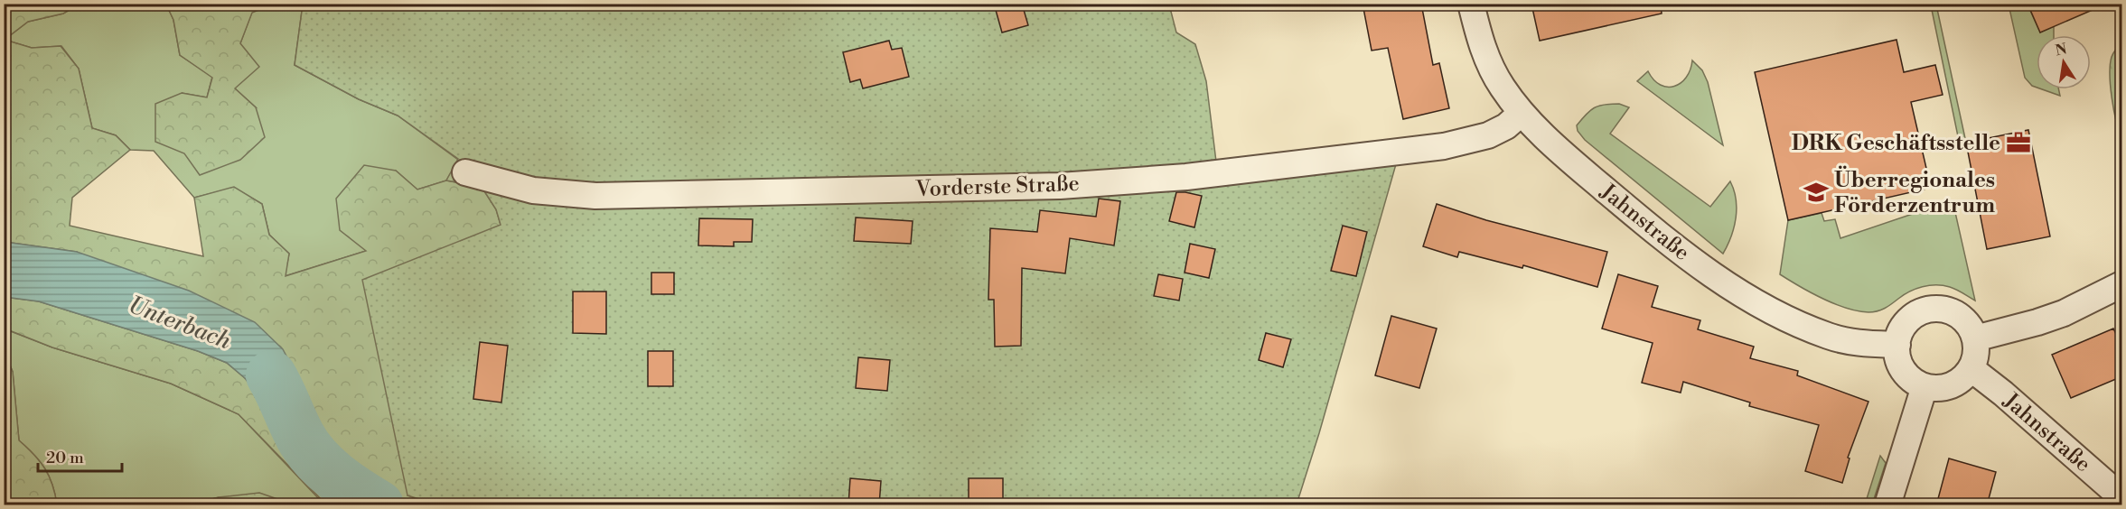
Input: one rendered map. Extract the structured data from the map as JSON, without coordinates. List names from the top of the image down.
{
  "streets": {
    "street": ["Vorderste Straße", "Jahnstraße"]
  },
  "crossings": [
    ["Vorderste Straße", "Jahnstraße"]
  ],
  "water": ["Unterbach"],
  "places": {
    "office": ["DRK Geschäftsstelle"],
    "school or university": ["Überregionales Förderzentrum"]
  },
  "scale_bar": "20 m",
  "north": "top"
}
